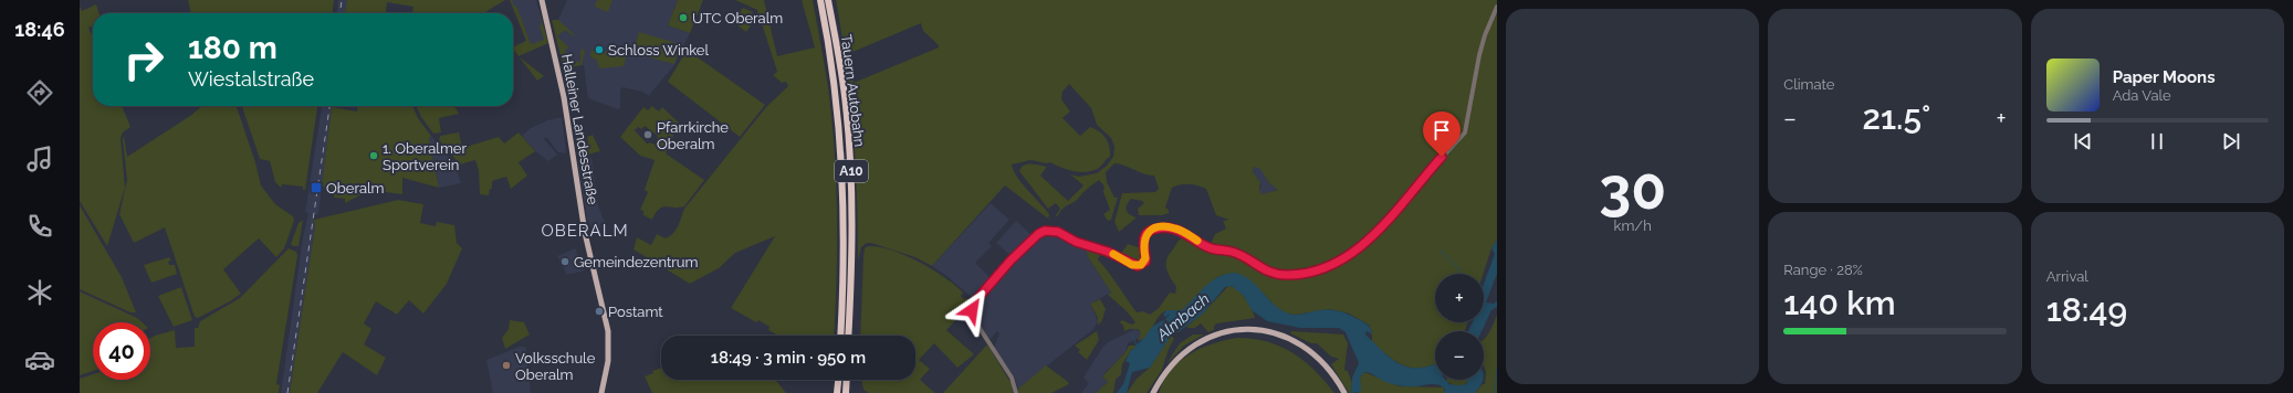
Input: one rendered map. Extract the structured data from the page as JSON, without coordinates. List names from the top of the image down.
{
  "streets": {
    "highway": ["Tauern Autobahn", "A10"],
    "main road": ["Halleiner Landesstraße"]
  },
  "districts": ["OBERALM"],
  "water": ["Almbach"],
  "places": {
    "other": [
      "UTC Oberalm",
      "Schloss Winkel",
      "Pfarrkirche Oberalm",
      "1. Oberalmer Sportverein",
      "Gemeindezentrum",
      "Postamt",
      "Volksschule Oberalm"
    ],
    "transit": ["Oberalm"]
  },
  "page": {
    "tabs": "18:46",
    "tile": [
      ["30", "km/h"],
      "Climate",
      ["Range · 28%", "140 km"],
      ["Arrival", "18:49"]
    ],
    "turn": ["180 m", "Wiestalstraße"],
    "song": ["Paper Moons", "Ada Vale"],
    "heat": ["−", "21.5°", "+"],
    "map_buttons": ["+", "−"],
    "limit": "40",
    "trip": "18:49 · 3 min · 950 m"
  }
}
